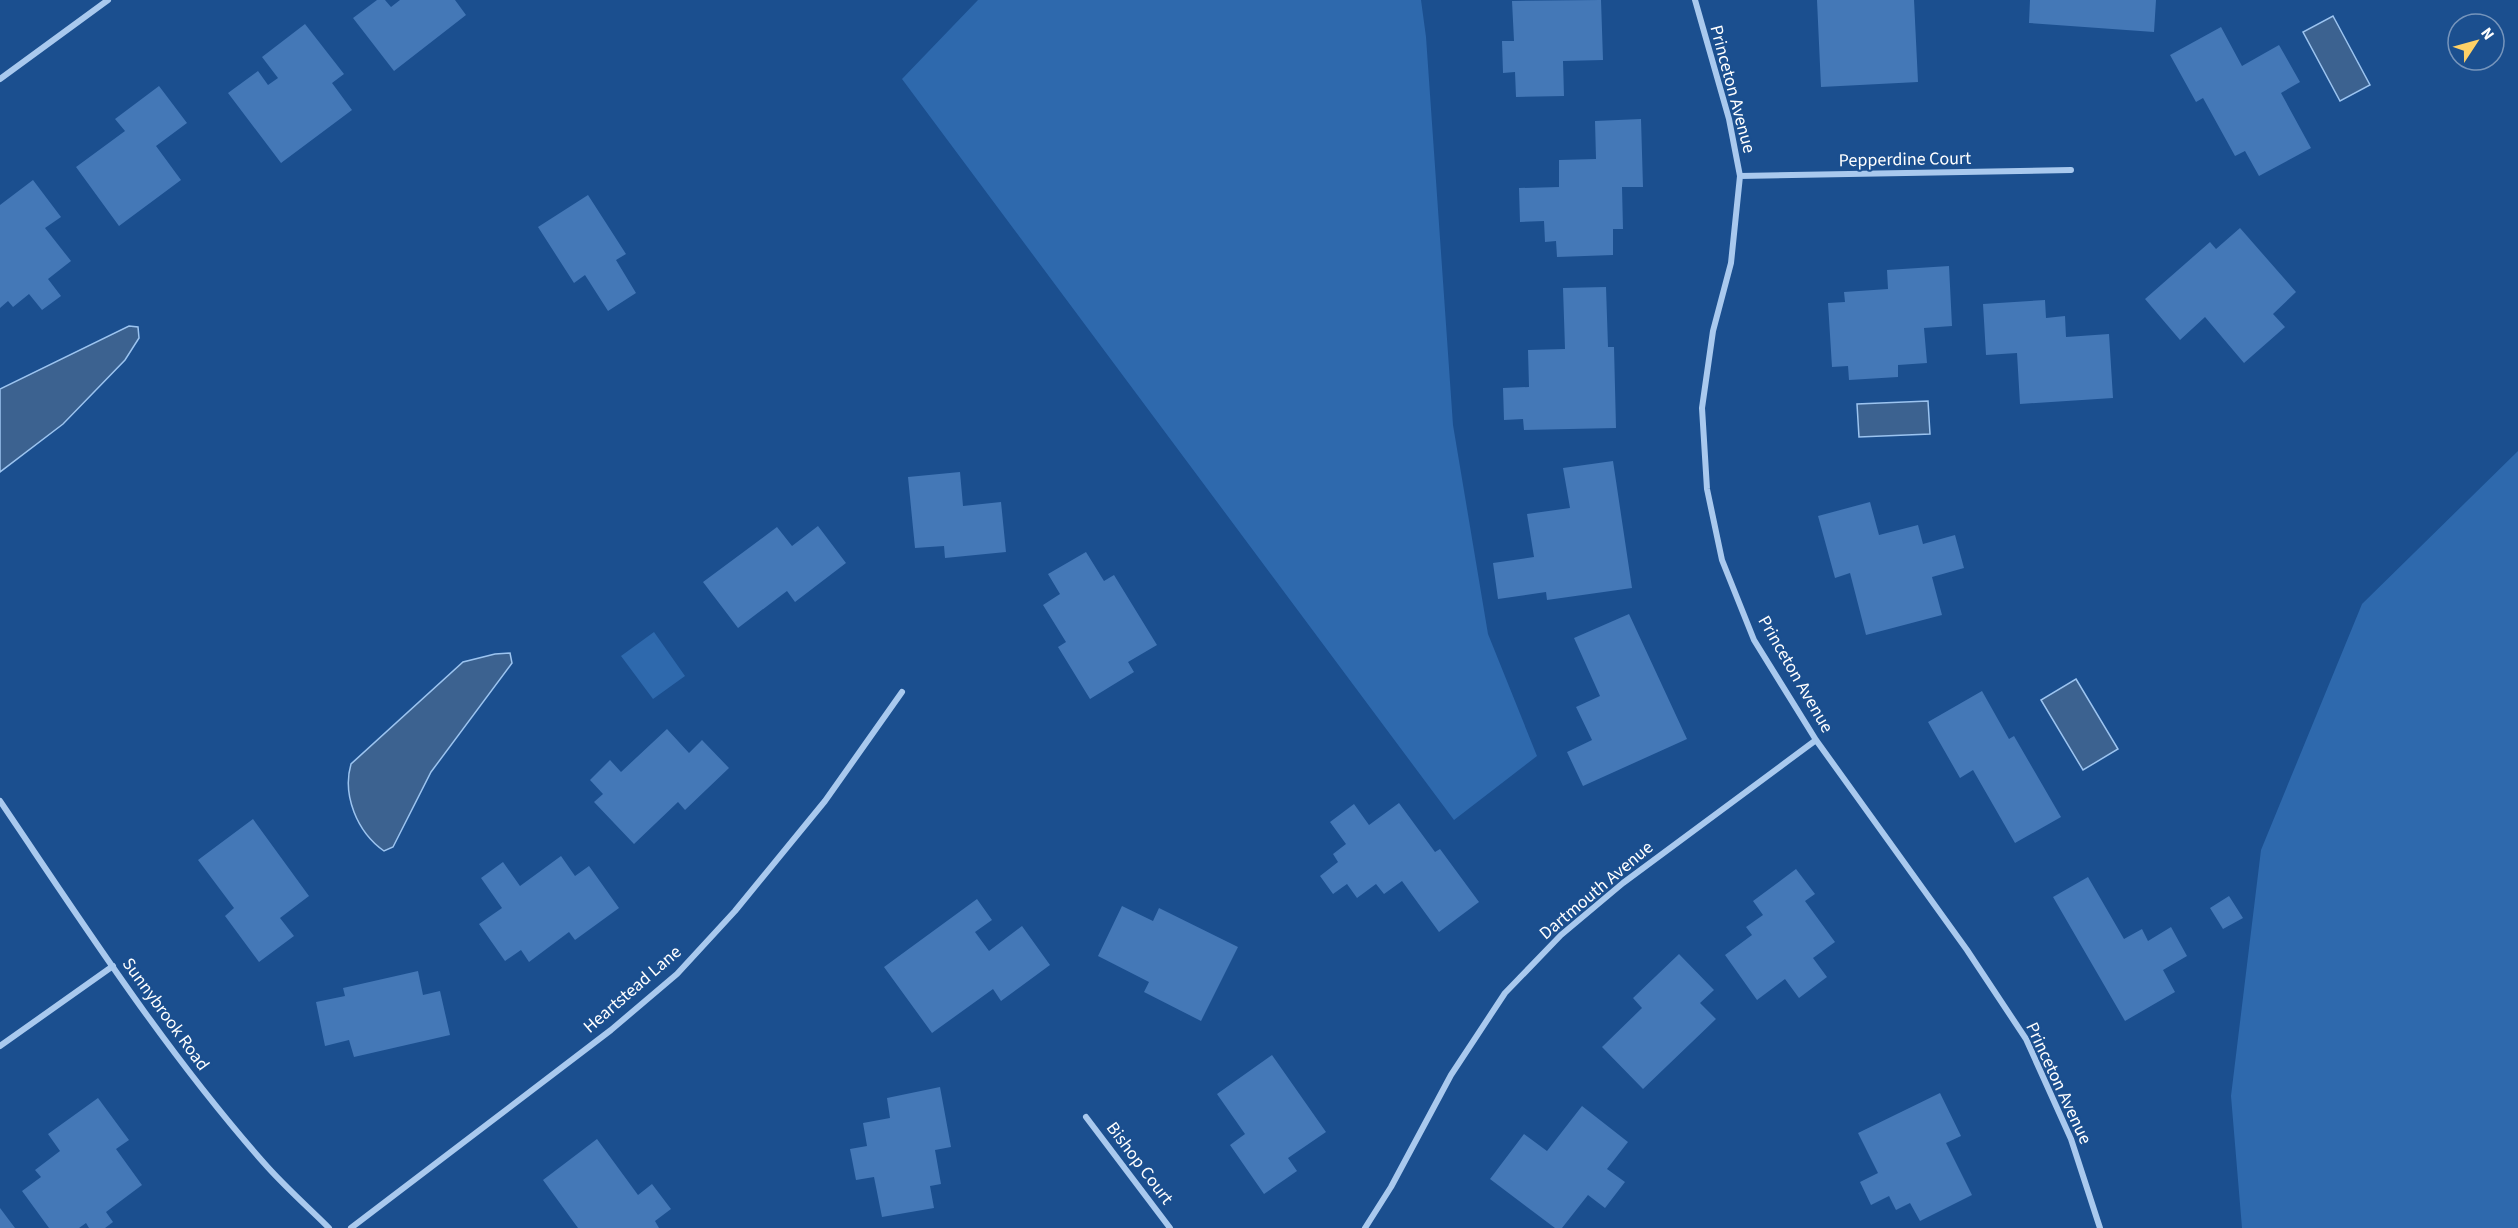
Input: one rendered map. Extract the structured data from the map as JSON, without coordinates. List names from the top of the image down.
{
  "streets": {
    "street": [
      "Princeton Avenue",
      "Pepperdine Court",
      "Dartmouth Avenue",
      "Heartstead Lane",
      "Sunnybrook Road",
      "Bishop Court"
    ]
  },
  "crossings": [
    ["Princeton Avenue", "Pepperdine Court"],
    ["Princeton Avenue", "Dartmouth Avenue"]
  ],
  "north": "top right"
}
